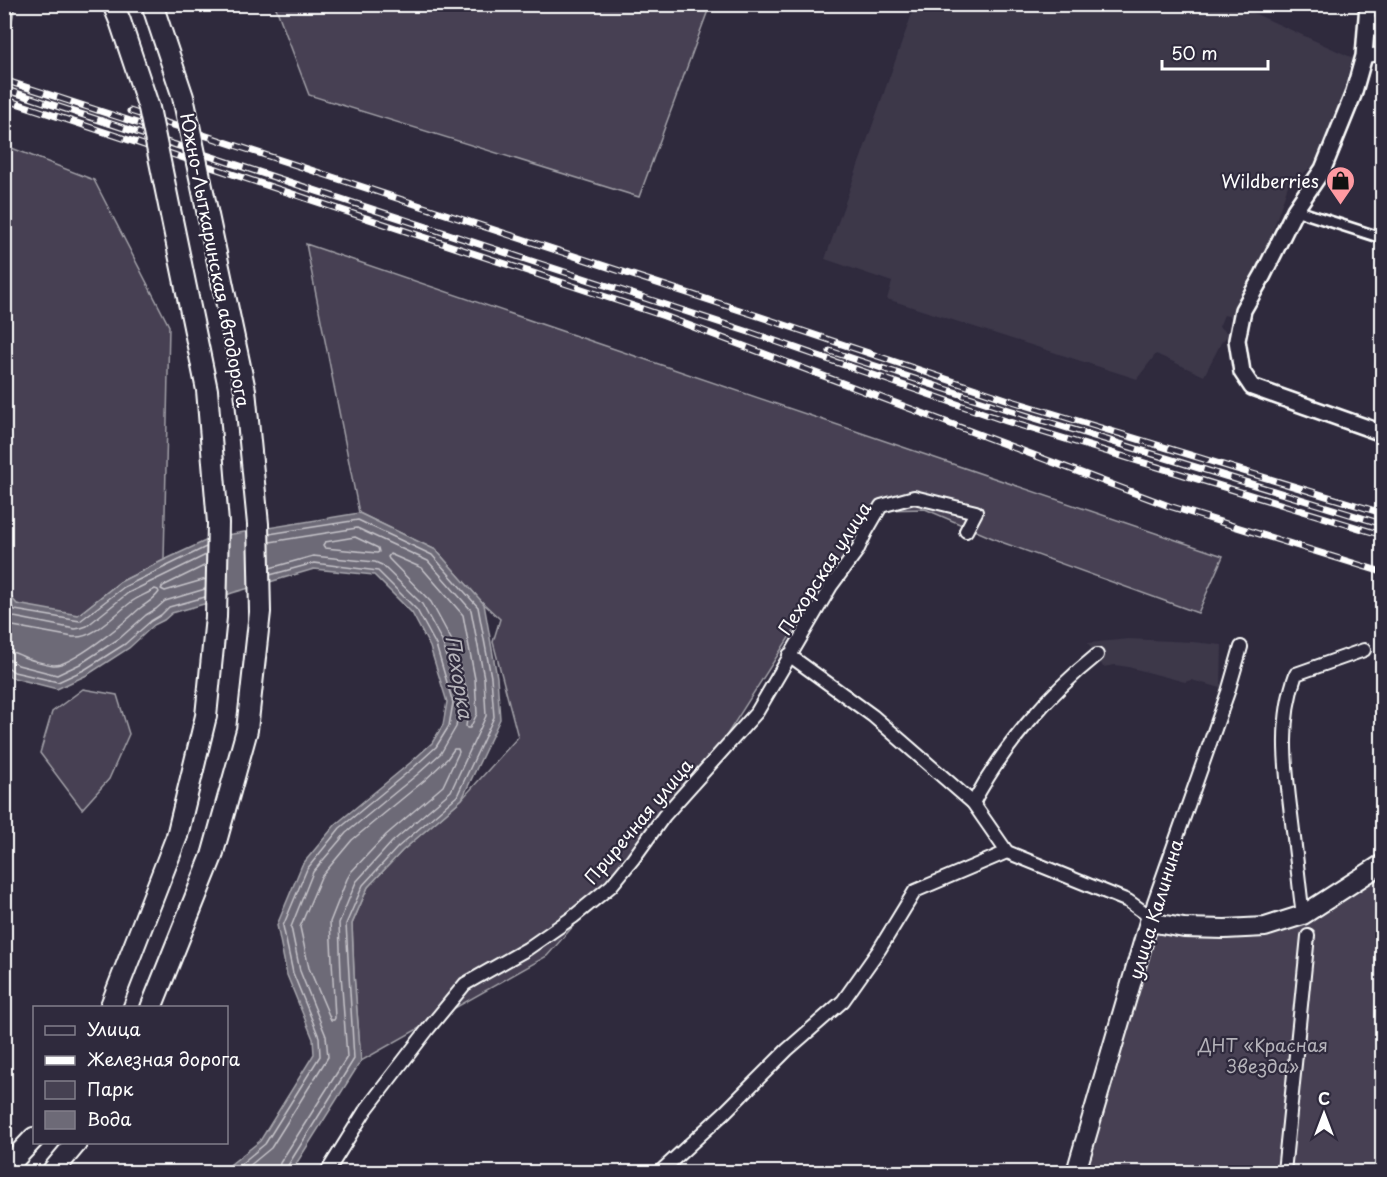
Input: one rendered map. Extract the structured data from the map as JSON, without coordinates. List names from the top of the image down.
{
  "streets": {
    "main road": ["Южно-Лыткаринская автодорога", "улица Калинина"],
    "street": ["Пехорская улица", "Приречная улица"]
  },
  "crossings": [
    ["Пехорская улица", "Приречная улица"]
  ],
  "water": ["Пехорка"],
  "parks": ["ДНТ «Красная Звезда»"],
  "places": {
    "shop": ["Wildberries"]
  },
  "legend": [
    "Улица",
    "Железная дорога",
    "Парк",
    "Вода"
  ],
  "scale_bar": "50 m",
  "north": "top"
}
